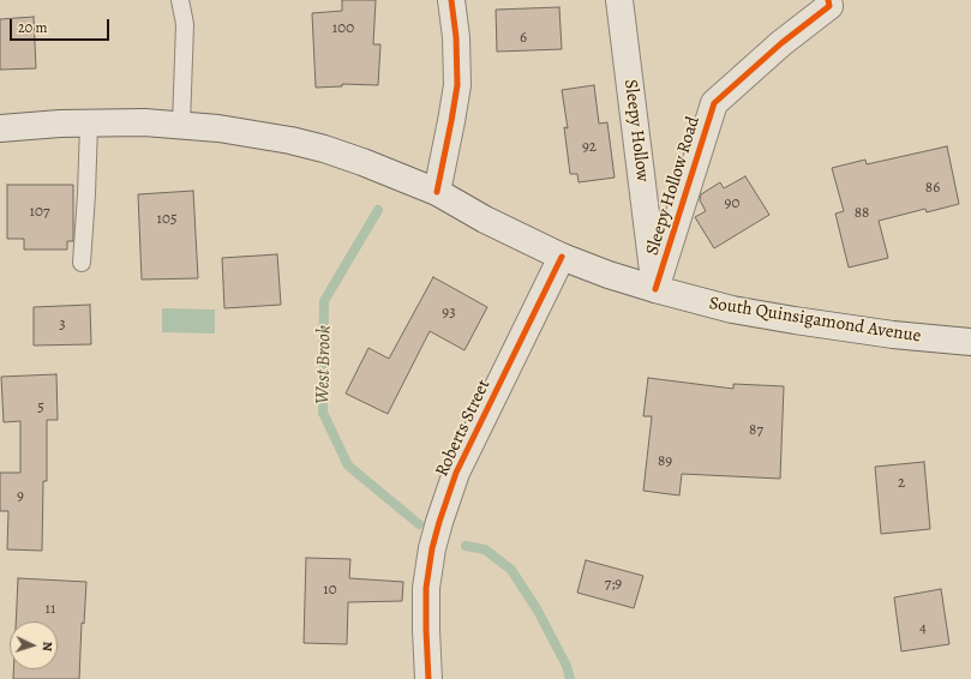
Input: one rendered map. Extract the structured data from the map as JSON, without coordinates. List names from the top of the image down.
{
  "streets": {
    "street": [
      "Sleepy Hollow",
      "Sleepy Hollow Road",
      "South Quinsigamond Avenue",
      "Roberts Street"
    ]
  },
  "crossings": [
    ["Sleepy Hollow", "Sleepy Hollow Road"],
    ["Sleepy Hollow", "South Quinsigamond Avenue"],
    ["Sleepy Hollow Road", "South Quinsigamond Avenue"],
    ["South Quinsigamond Avenue", "Roberts Street"]
  ],
  "water": ["West Brook"],
  "house_numbers": [
    "100",
    "6",
    "92",
    "86",
    "90",
    "107",
    "88",
    "105",
    "93",
    "3",
    "5",
    "87",
    "89",
    "2",
    "9",
    "7;9",
    "10",
    "11",
    "4"
  ],
  "scale_bar": "20 m",
  "north": "right"
}
